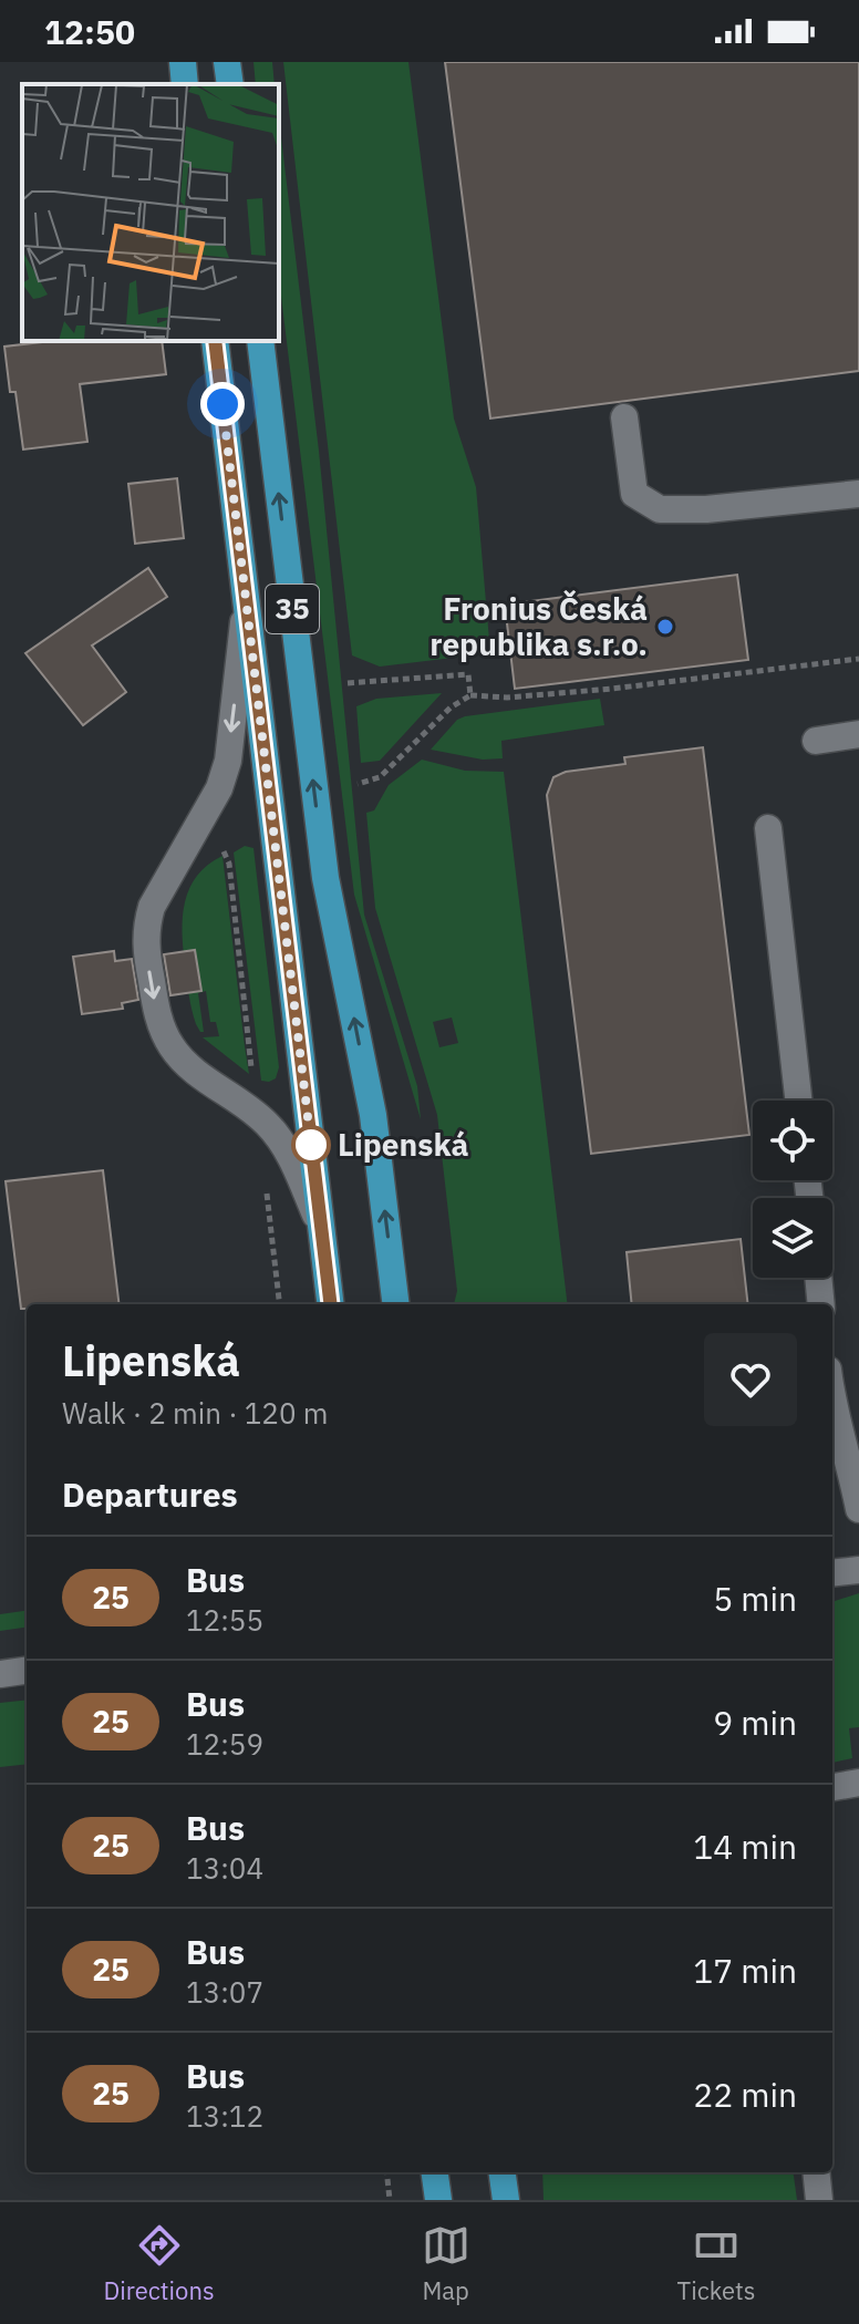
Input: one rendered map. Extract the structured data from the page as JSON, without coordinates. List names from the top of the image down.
{
  "streets": {
    "main road": ["35"]
  },
  "places": ["Fronius Česká republika s.r.o.", "Lipenská"],
  "lines": ["bus line 25"],
  "page": {
    "status": "12:50",
    "heading": [
      ["Lipenská", "Walk · 2 min · 120 m"],
      "Departures"
    ],
    "list": [
      {
        "mark": "25",
        "name": "Bus",
        "note": "12:55",
        "value": "5 min"
      },
      {
        "mark": "25",
        "name": "Bus",
        "note": "12:59",
        "value": "9 min"
      },
      {
        "mark": "25",
        "name": "Bus",
        "note": "13:04",
        "value": "14 min"
      },
      {
        "mark": "25",
        "name": "Bus",
        "note": "13:07",
        "value": "17 min"
      },
      {
        "mark": "25",
        "name": "Bus",
        "note": "13:12",
        "value": "22 min"
      }
    ],
    "tabs": ["Directions", "Map", "Tickets"]
  }
}
